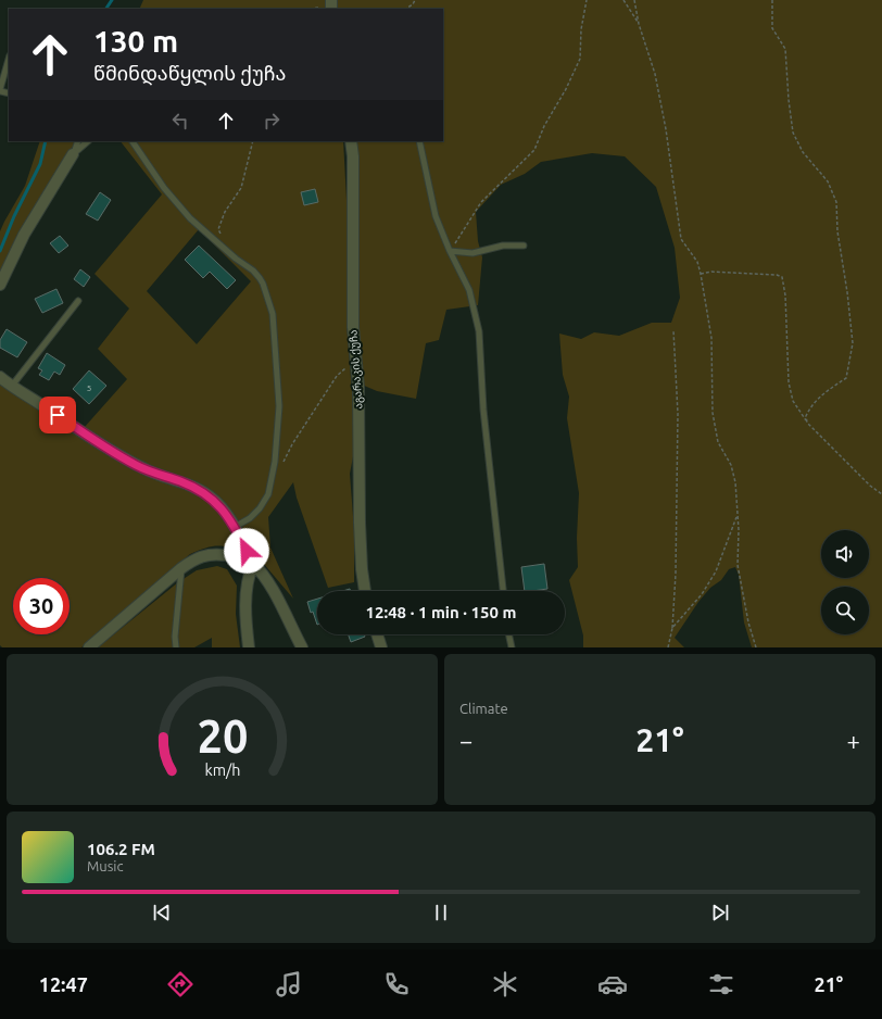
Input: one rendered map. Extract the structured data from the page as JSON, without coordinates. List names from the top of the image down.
{
  "streets": {
    "street": ["აგარაკის ქუჩა"]
  },
  "house_numbers": ["5"],
  "page": {
    "turn": ["130 m", "წმინდაწყლის ქუჩა"],
    "limit": "30",
    "trip": "12:48 · 1 min · 150 m",
    "tile": "Climate",
    "heat": ["−", "21°", "+"],
    "song": ["106.2 FM", "Music"],
    "tabs": ["12:47", "21°"],
    "gauge": ["20", "km/h"]
  }
}
